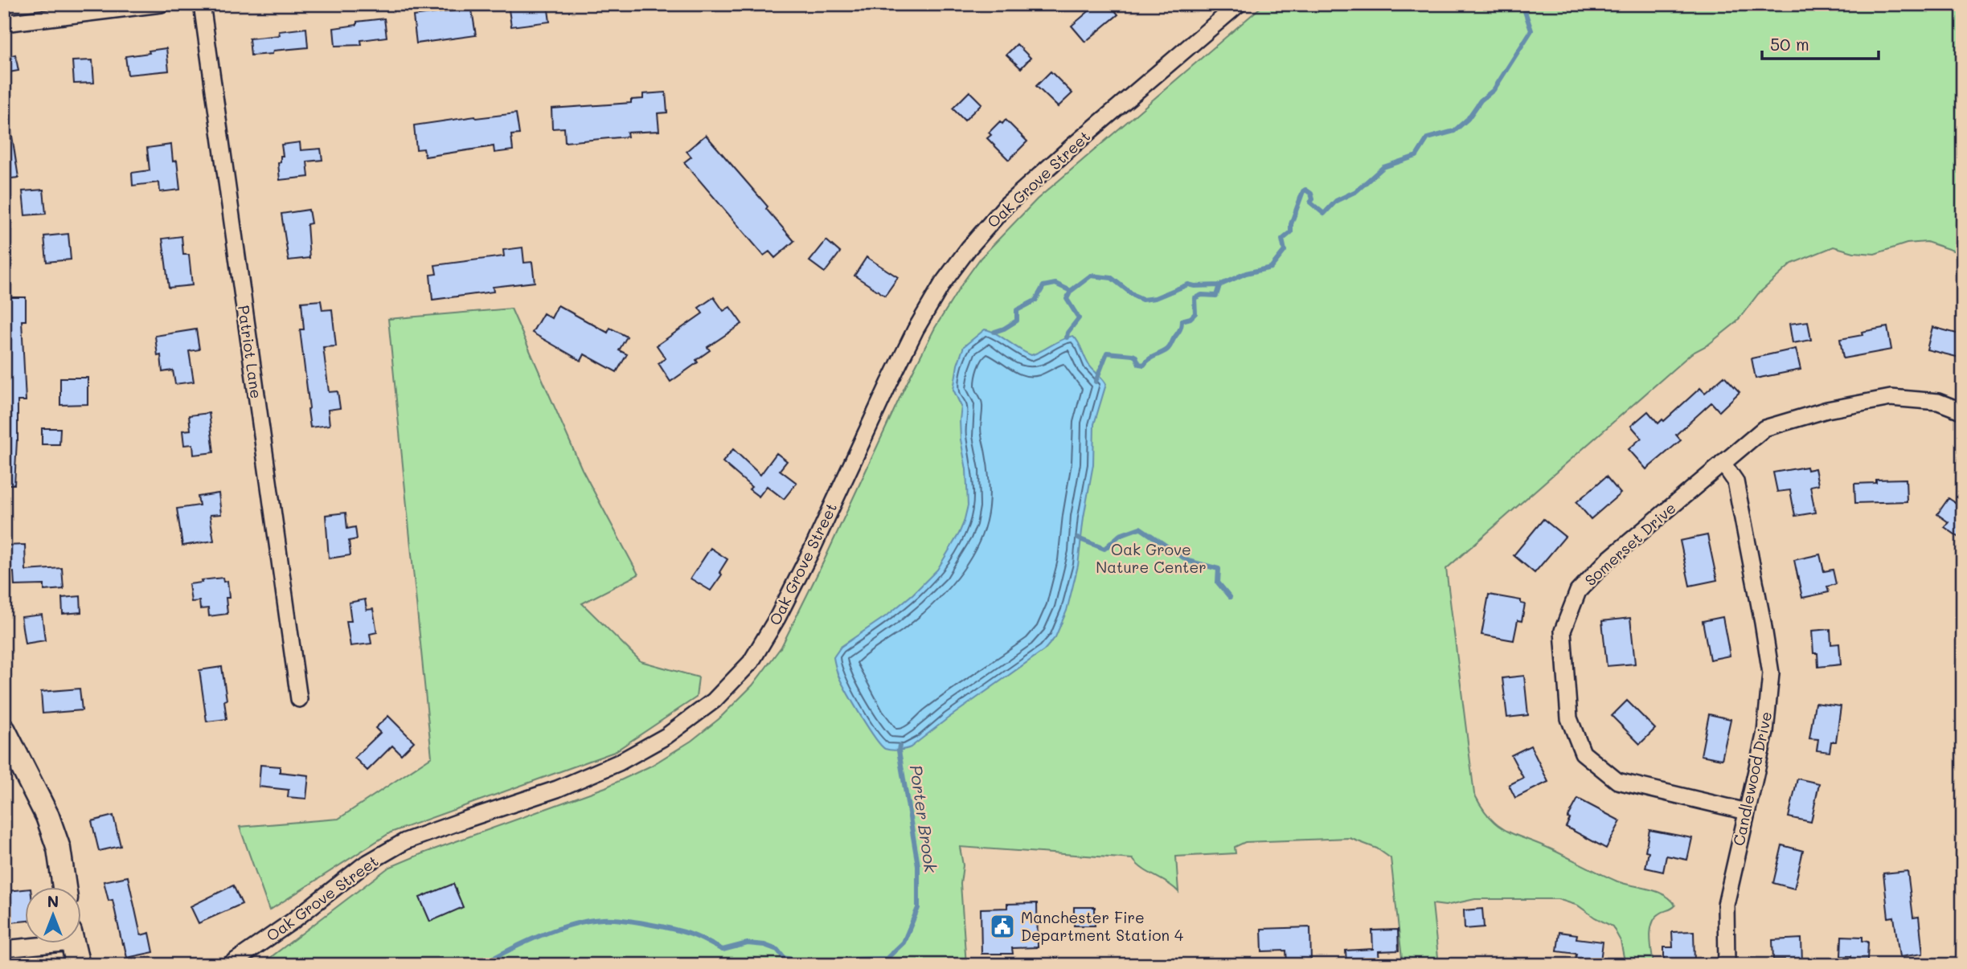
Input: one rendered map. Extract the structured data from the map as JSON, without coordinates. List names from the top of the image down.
{
  "streets": {
    "street": [
      "Oak Grove Street",
      "Patriot Lane",
      "Somerset Drive",
      "Candlewood Drive"
    ]
  },
  "crossings": [
    ["Somerset Drive", "Candlewood Drive"]
  ],
  "water": ["Porter Brook"],
  "parks": ["Oak Grove Nature Center"],
  "places": {
    "public building": ["Manchester Fire Department Station 4"]
  },
  "scale_bar": "50 m",
  "north": "top"
}
